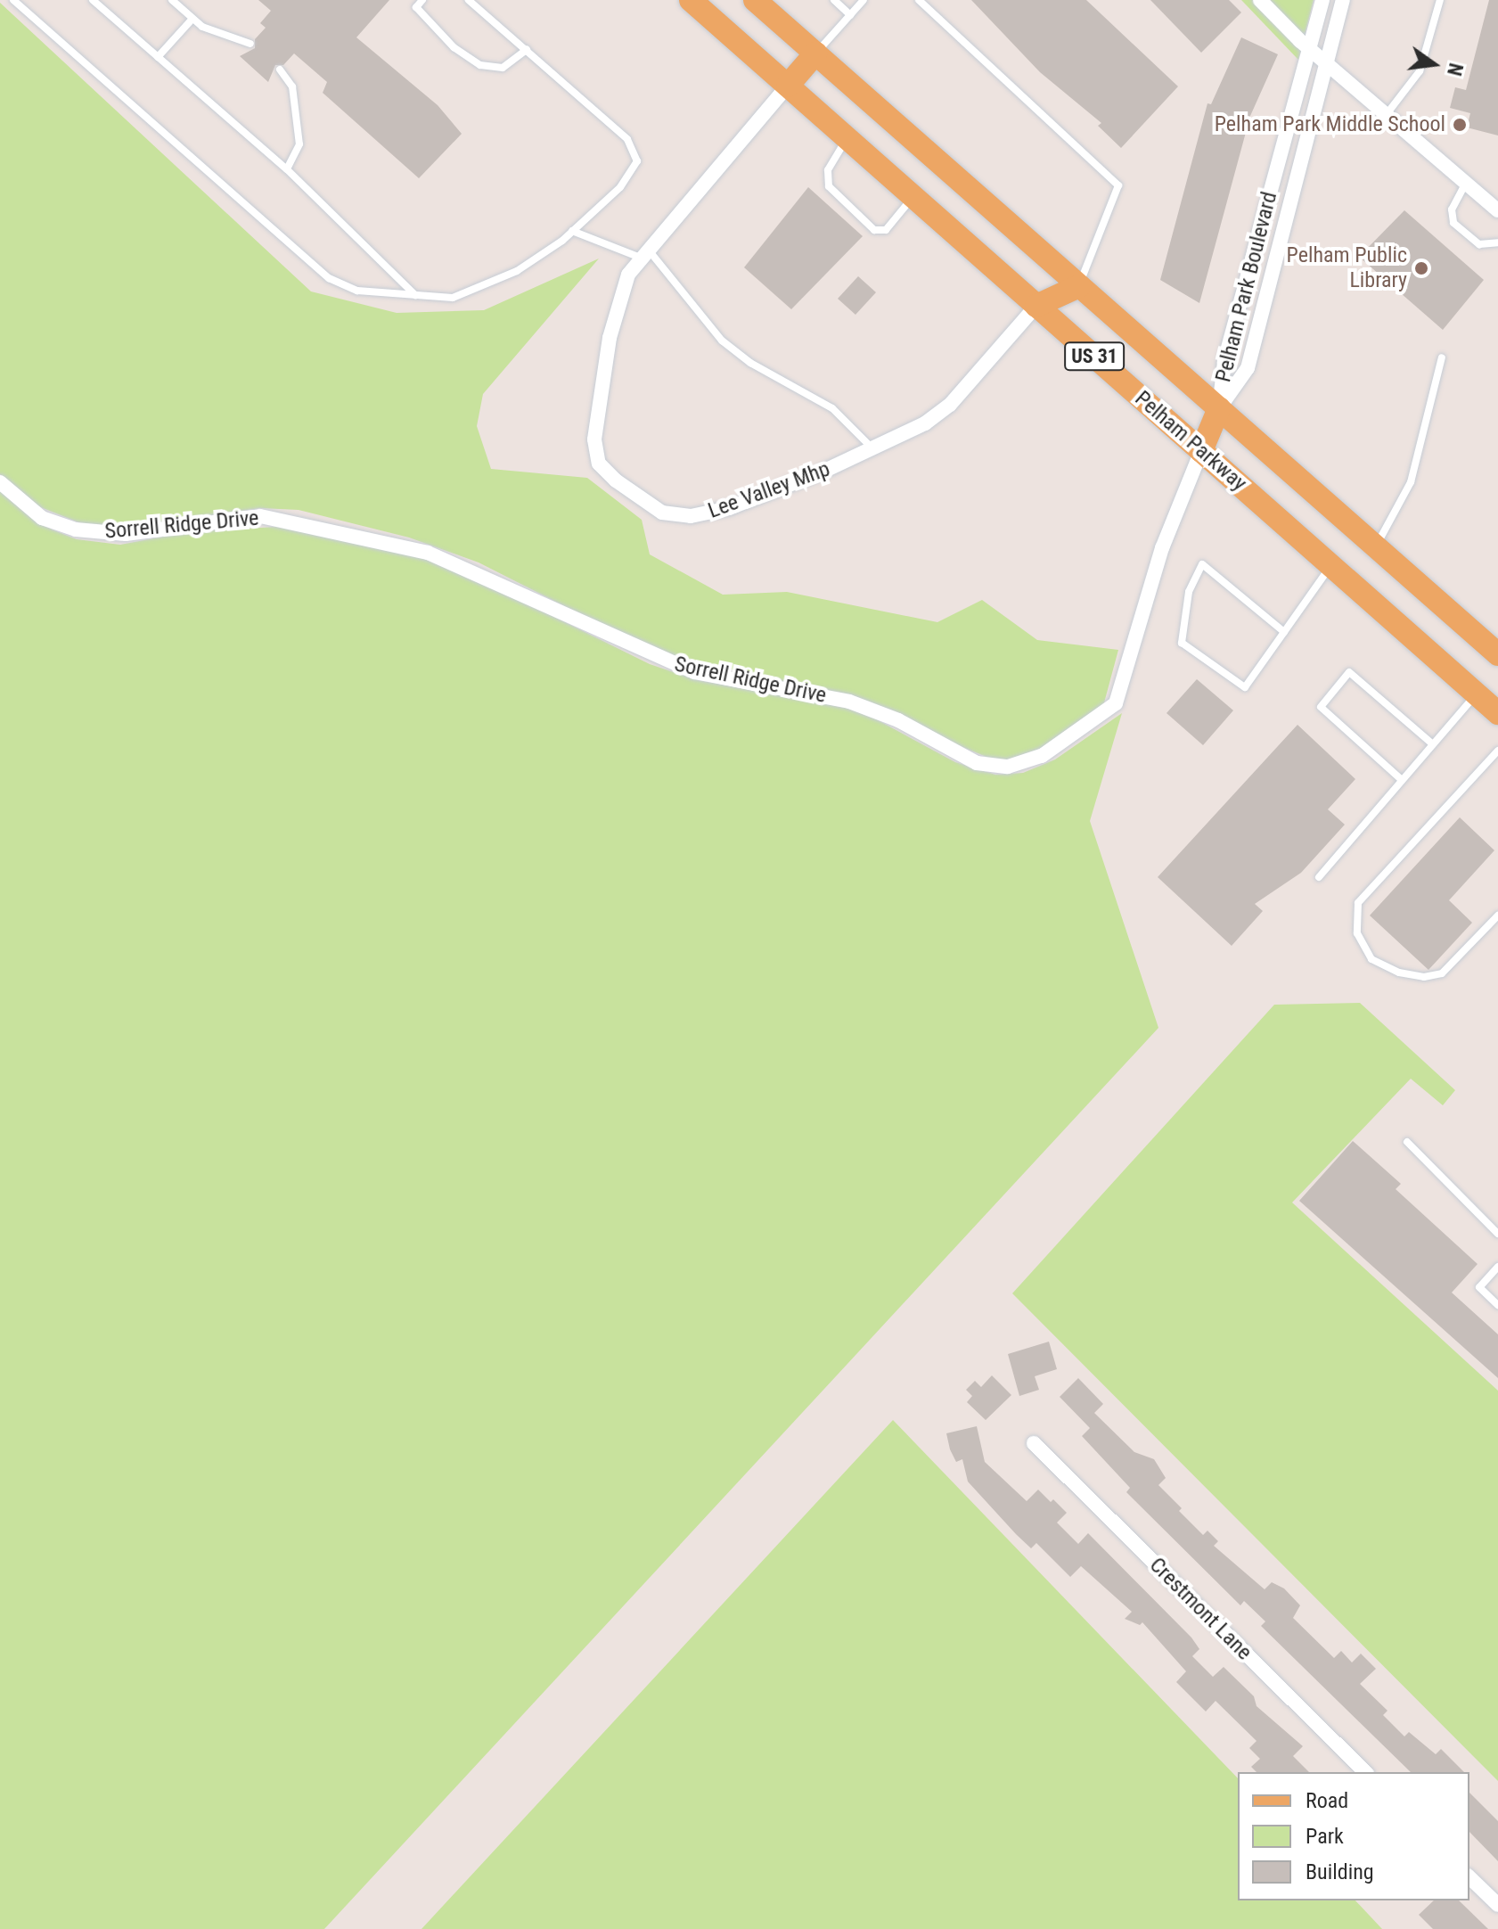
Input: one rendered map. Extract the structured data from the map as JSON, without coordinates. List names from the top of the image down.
{
  "streets": {
    "main road": ["US 31", "Pelham Parkway"],
    "street": [
      "Pelham Park Boulevard",
      "Lee Valley Mhp",
      "Sorrell Ridge Drive",
      "Crestmont Lane"
    ]
  },
  "crossings": [
    ["Pelham Park Boulevard", "Pelham Parkway"],
    ["Pelham Parkway", "Lee Valley Mhp"],
    ["Pelham Parkway", "Sorrell Ridge Drive"]
  ],
  "places": ["Pelham Park Middle School", "Pelham Public Library"],
  "legend": ["Road", "Park", "Building"],
  "north": "right"
}
